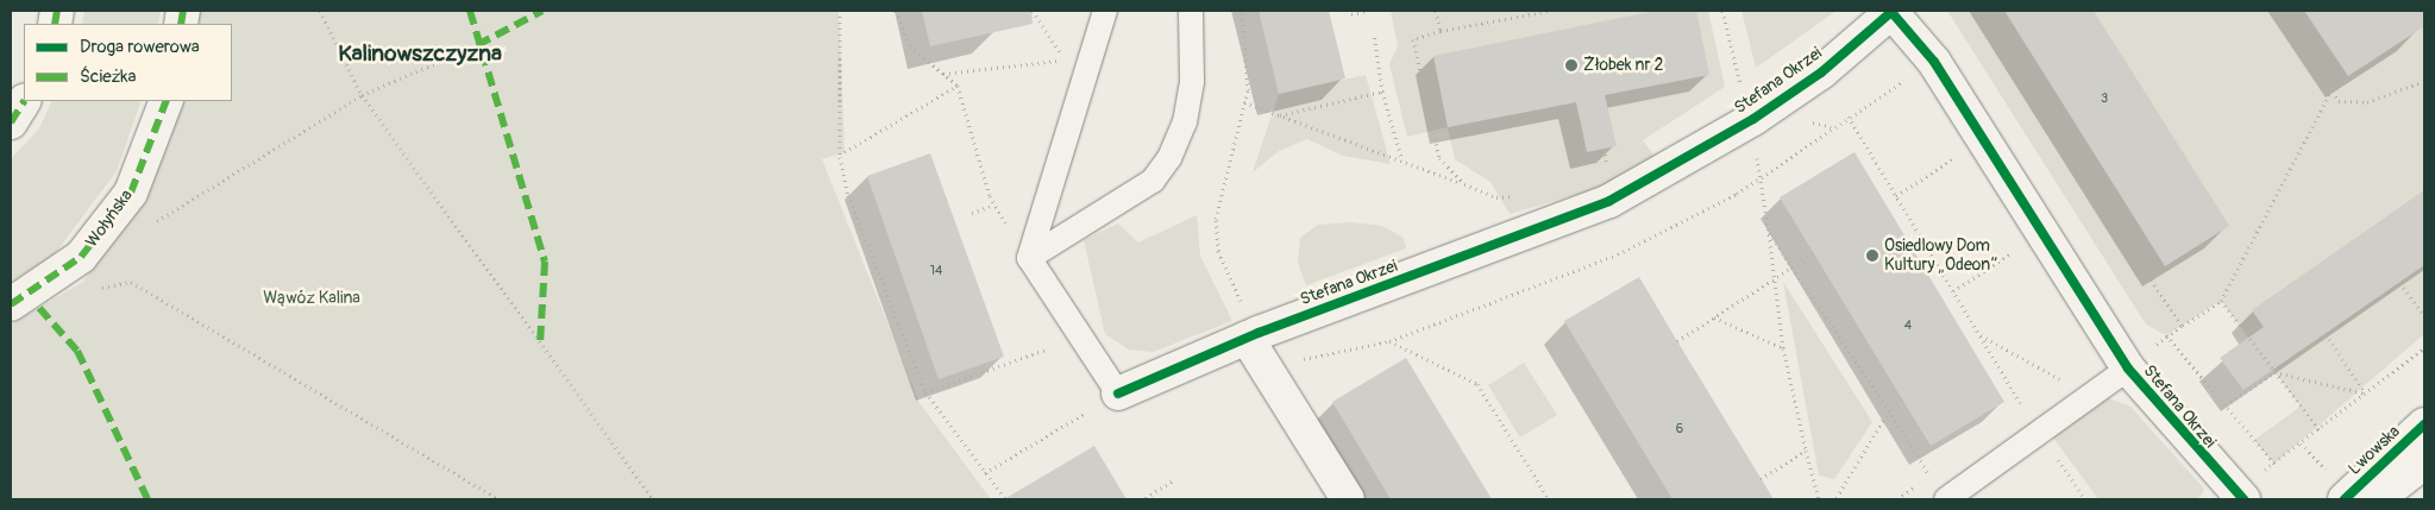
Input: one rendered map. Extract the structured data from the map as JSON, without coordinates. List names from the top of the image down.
{
  "streets": {
    "street": ["Stefana Okrzei", "Wołyńska", "Lwowska"]
  },
  "districts": ["Kalinowszczyzna"],
  "parks": ["Wąwóz Kalina"],
  "places": ["Żłobek nr 2", "Osiedlowy Dom Kultury „Odeon”"],
  "house_numbers": [
    "3",
    "14",
    "4",
    "6"
  ],
  "legend": ["Droga rowerowa", "Ścieżka"]
}
